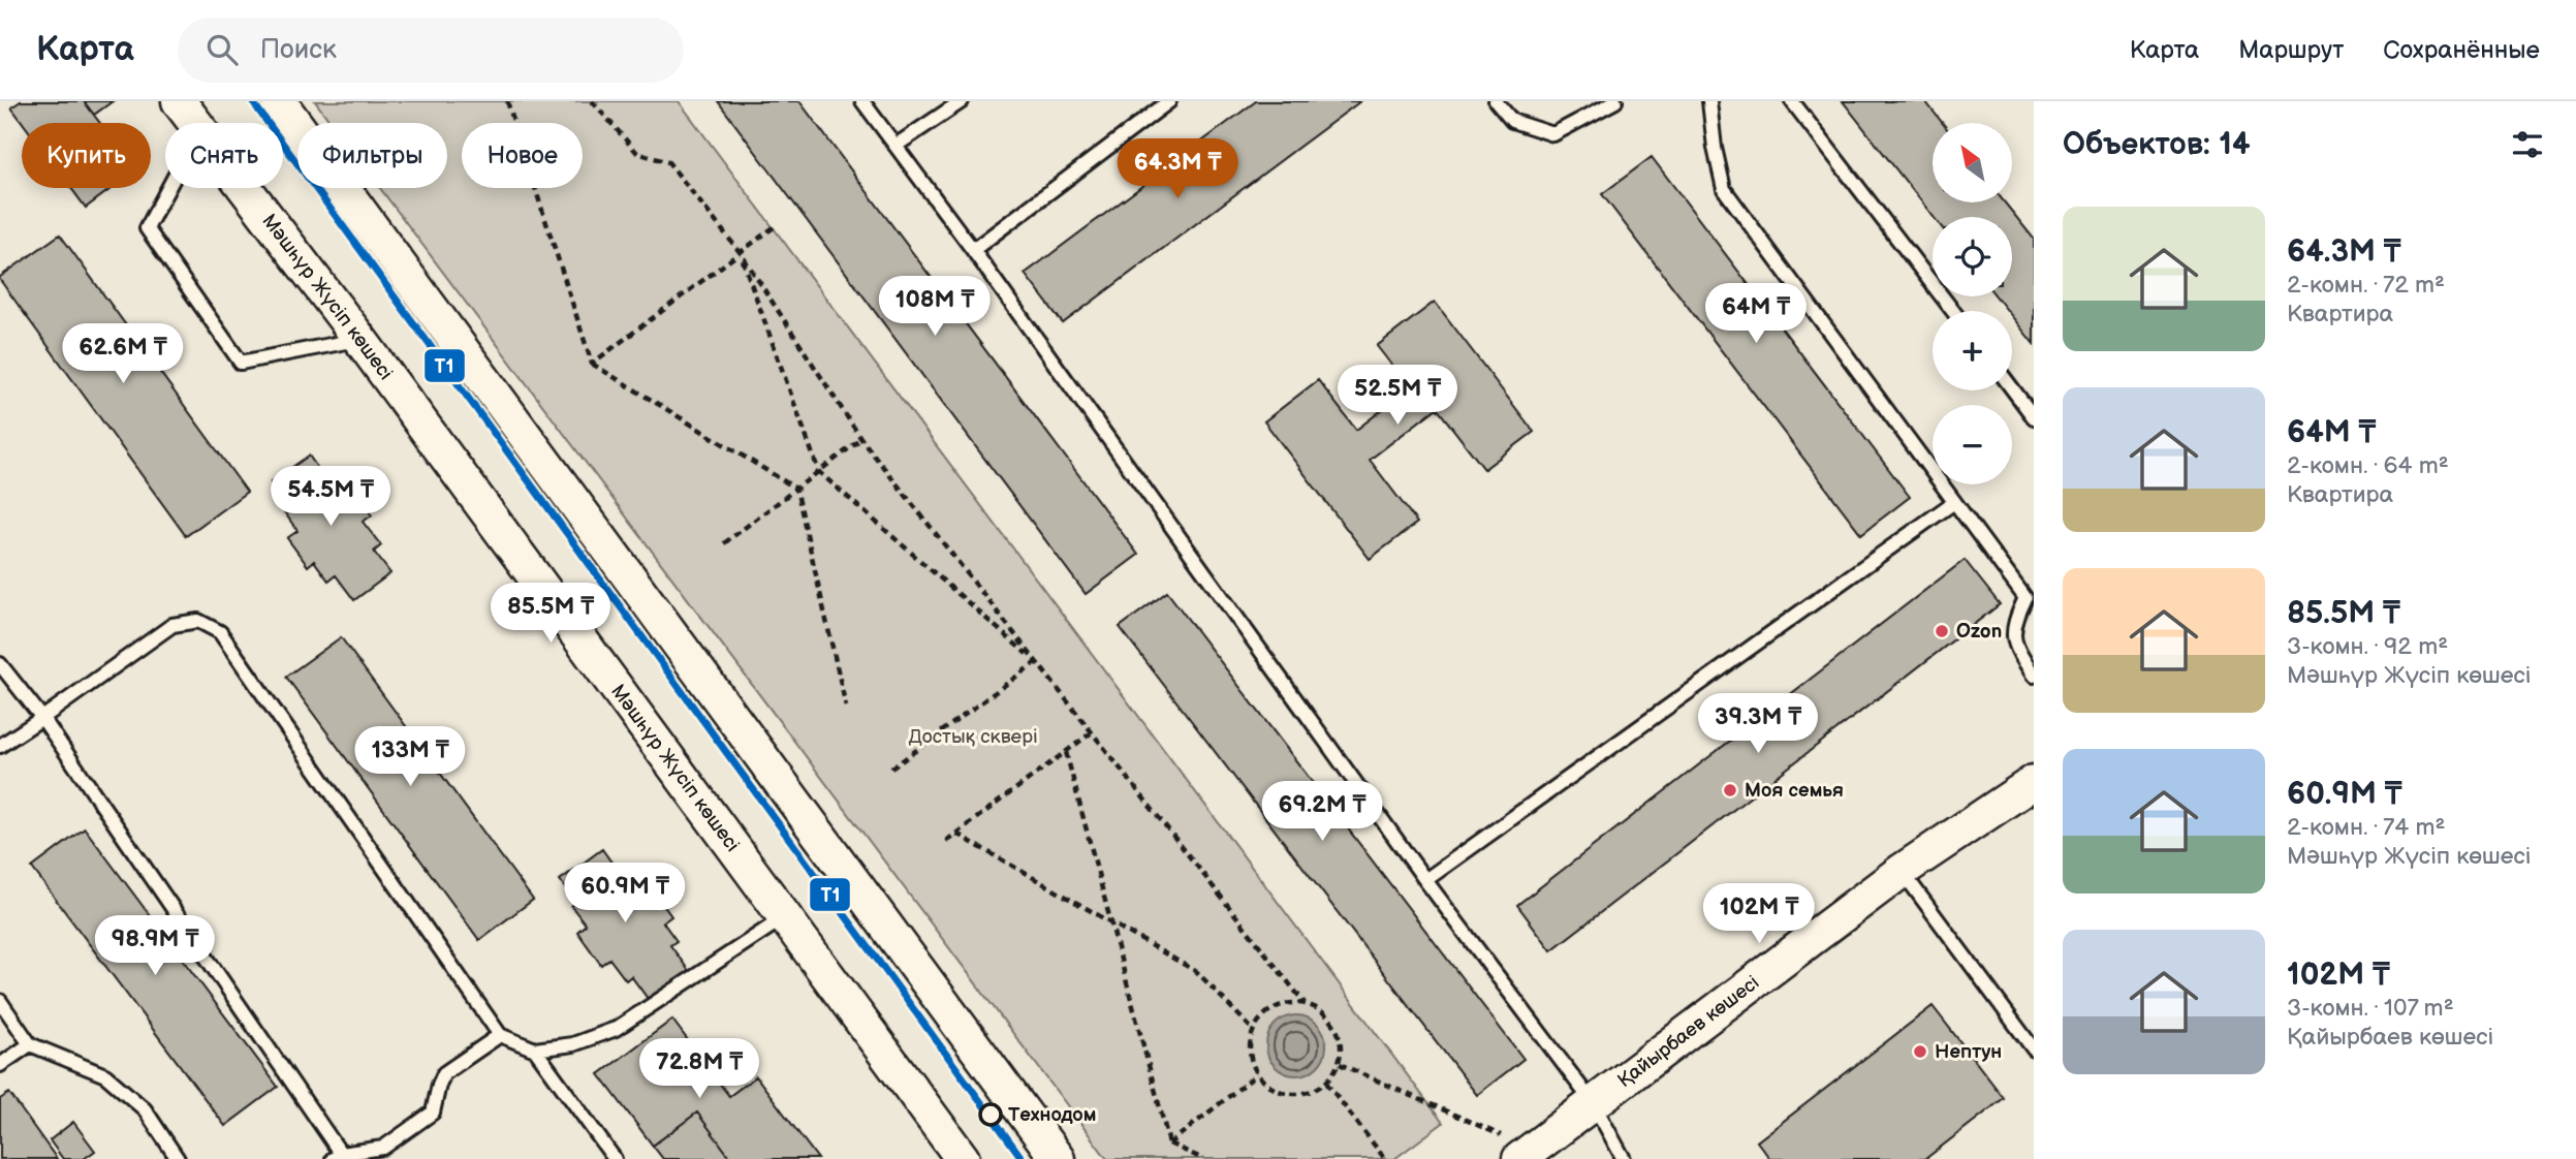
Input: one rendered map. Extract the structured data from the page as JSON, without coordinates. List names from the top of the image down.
{
  "streets": {
    "street": ["Мәшһүр Жүсіп көшесі", "Қайырбаев көшесі"]
  },
  "parks": ["Достық сквері"],
  "places": [
    "Ozon",
    "Моя семья",
    "Нептун",
    "Технодом"
  ],
  "lines": ["transit line T1"],
  "north": "top left",
  "page": {
    "header": "Карта",
    "search": "Поиск",
    "nav": ["Карта", "Маршрут", "Сохранённые"],
    "heading": "Объектов: 14",
    "map_buttons": ["+", "−"],
    "chip": [
      "Купить",
      "Снять",
      "Фильтры",
      "Новое"
    ],
    "price": [
      "64.3M ₸",
      "108M ₸",
      "64M ₸",
      "62.6M ₸",
      "52.5M ₸",
      "54.5M ₸",
      "85.5M ₸",
      "39.3M ₸",
      "133M ₸",
      "69.2M ₸",
      "60.9M ₸",
      "102M ₸",
      "98.9M ₸",
      "72.8M ₸"
    ],
    "list": [
      {
        "name": "64.3M ₸",
        "note": "2-комн. · 72 m² · Квартира"
      },
      {
        "name": "64M ₸",
        "note": "2-комн. · 64 m² · Квартира"
      },
      {
        "name": "85.5M ₸",
        "note": "3-комн. · 92 m² · Мәшһүр Жүсіп көшесі"
      },
      {
        "name": "60.9M ₸",
        "note": "2-комн. · 74 m² · Мәшһүр Жүсіп көшесі"
      },
      {
        "name": "102M ₸",
        "note": "3-комн. · 107 m² · Қайырбаев көшесі"
      }
    ]
  }
}
